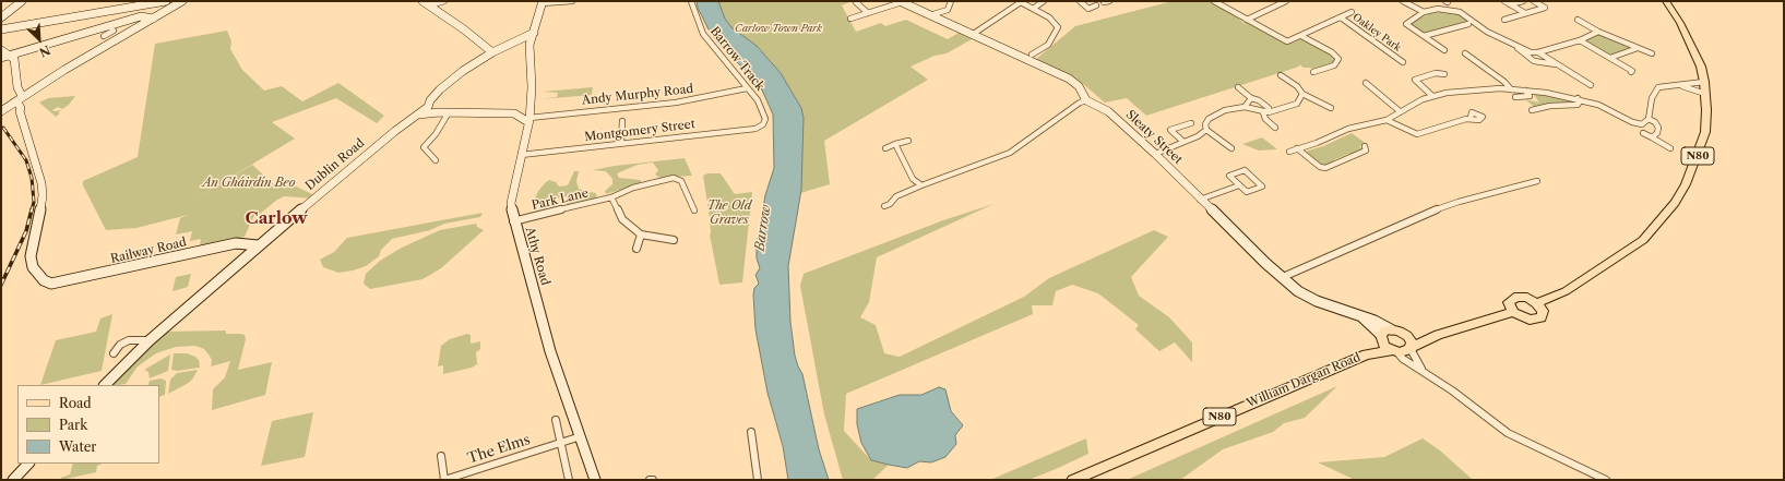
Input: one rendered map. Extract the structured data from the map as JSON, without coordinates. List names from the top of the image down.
{
  "streets": {
    "main road": [
      "Sleaty Street",
      "N80",
      "Dublin Road",
      "Railway Road",
      "Athy Road",
      "William Dargan Road"
    ],
    "street": [
      "Oakley Park",
      "Barrow Track",
      "Andy Murphy Road",
      "Montgomery Street",
      "Park Lane",
      "The Elms"
    ]
  },
  "crossings": [
    ["Barrow Track", "Andy Murphy Road"],
    ["Barrow Track", "Montgomery Street"],
    ["Andy Murphy Road", "Athy Road"],
    ["Montgomery Street", "Athy Road"],
    ["Sleaty Street", "N80"],
    ["N80", "William Dargan Road"],
    ["Dublin Road", "Railway Road"],
    ["Dublin Road", "Athy Road"],
    ["Park Lane", "Athy Road"],
    ["Athy Road", "The Elms"]
  ],
  "districts": ["Carlow"],
  "water": ["Barrow"],
  "parks": ["Carlow Town Park", "An Gháirdín Beo", "The Old Graves"],
  "legend": ["Road", "Park", "Water"],
  "north": "bottom right"
}
